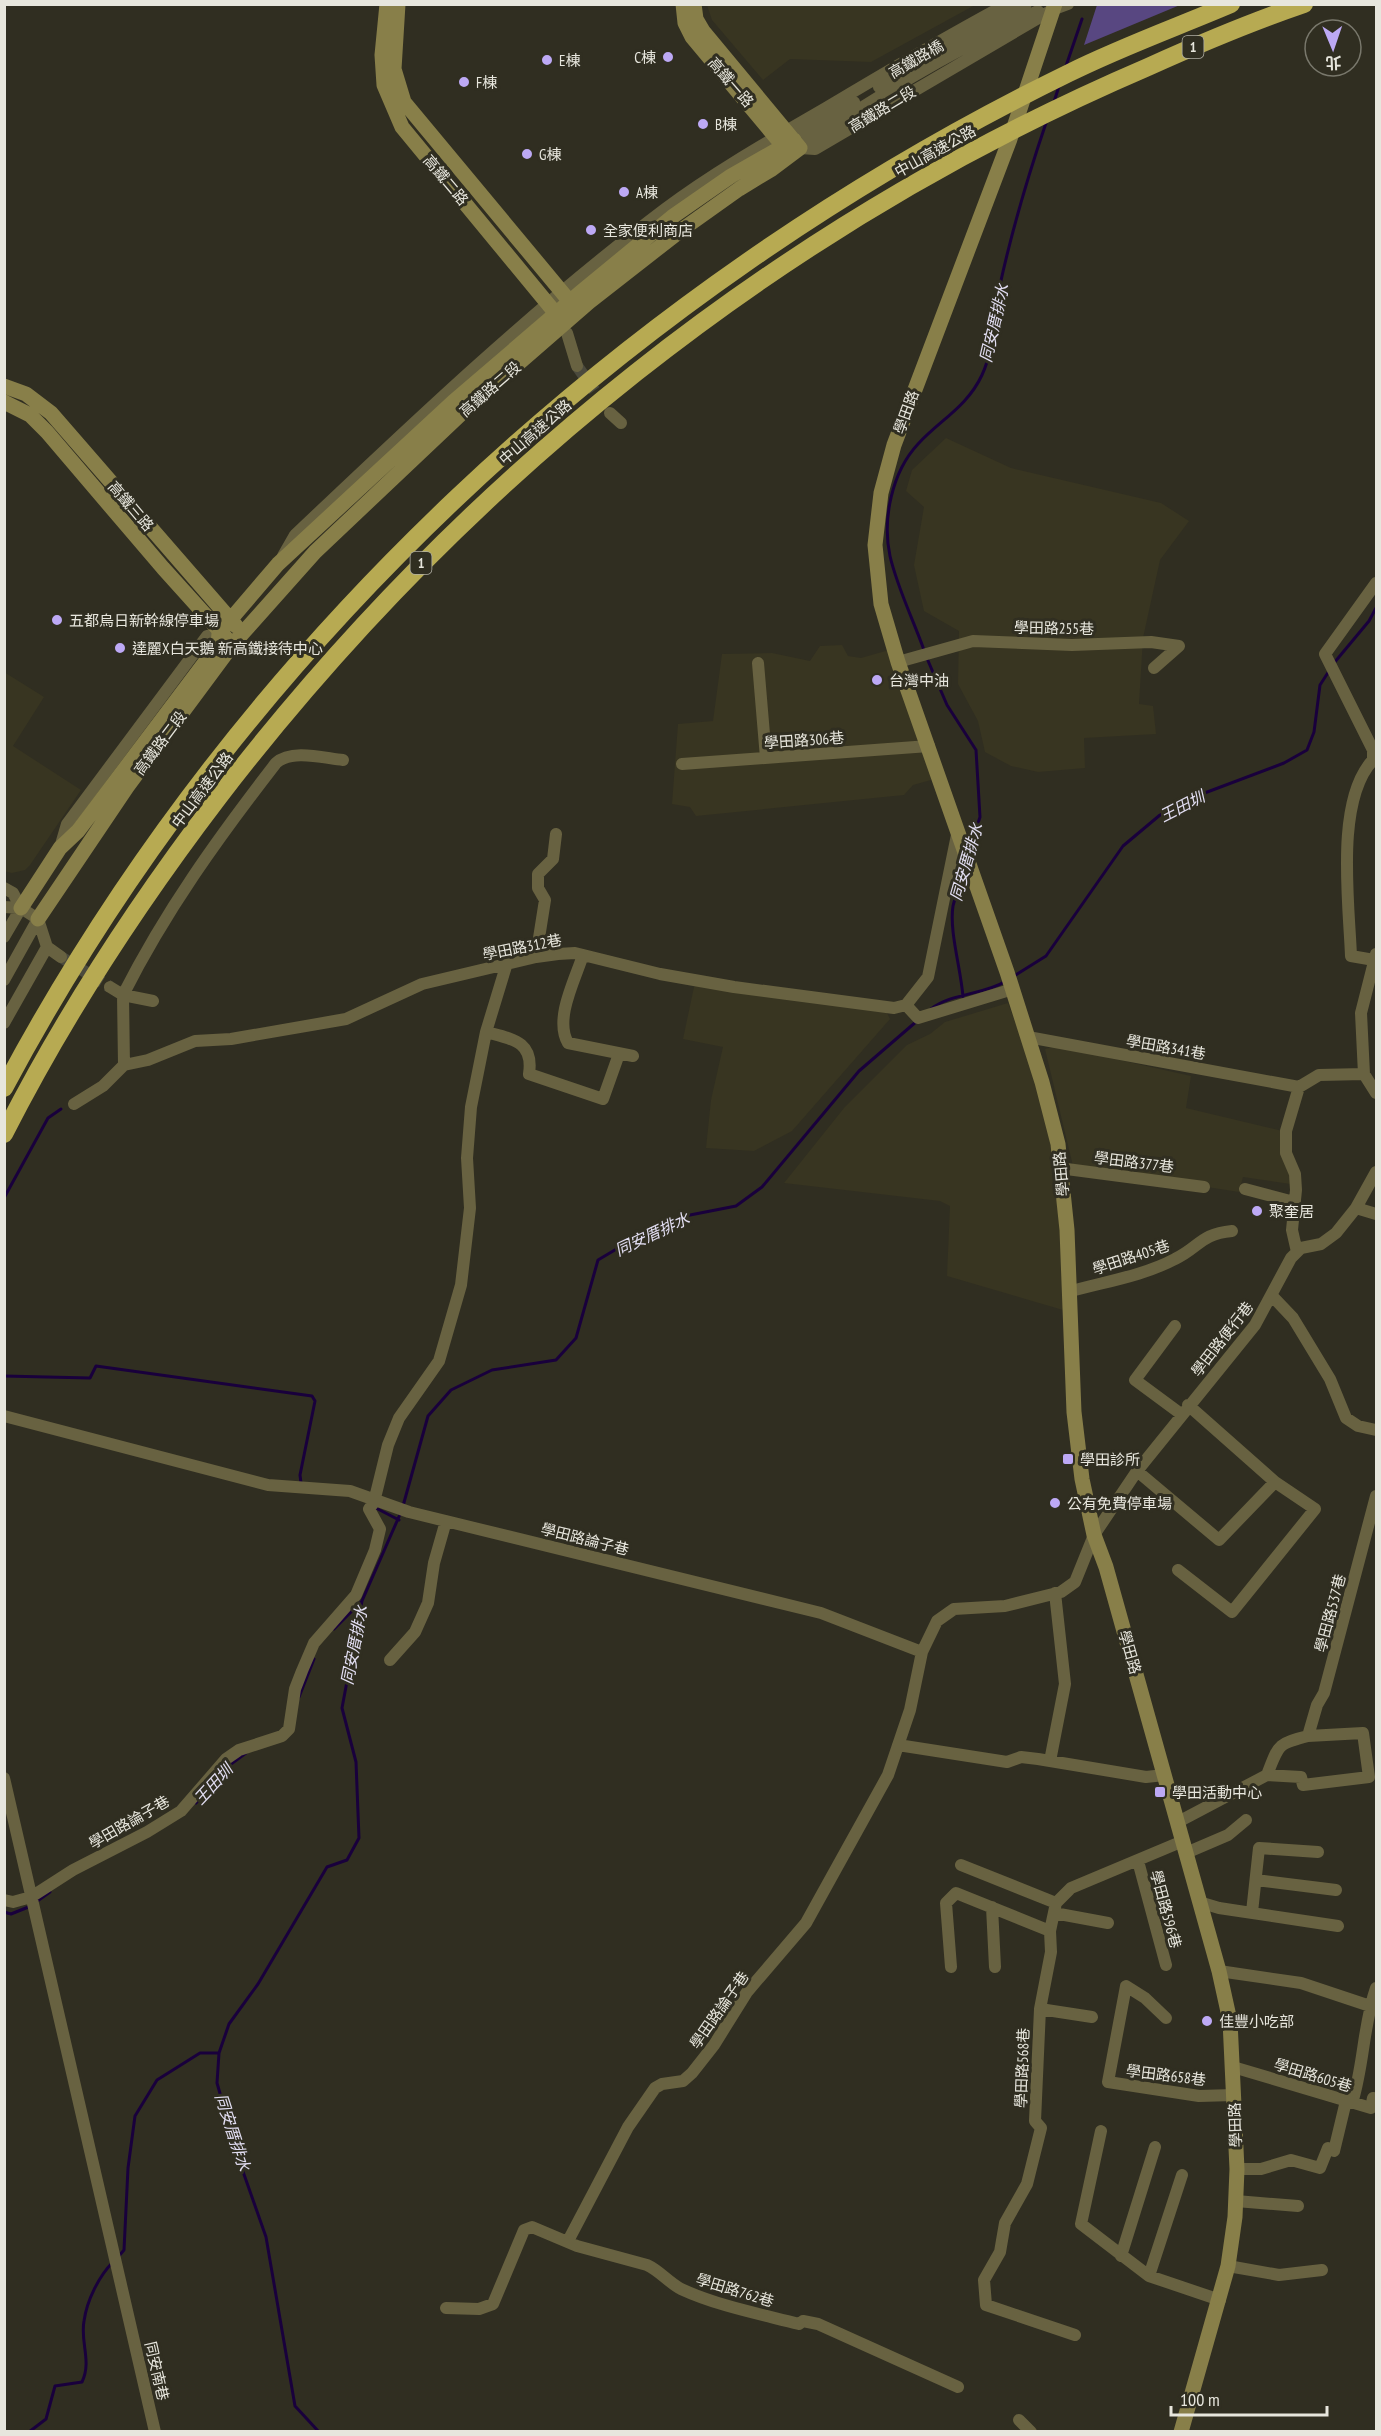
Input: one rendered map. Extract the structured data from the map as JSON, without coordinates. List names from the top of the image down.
{
  "streets": {
    "highway": ["1", "中山高速公路"],
    "street": [
      "高鐵路橋",
      "高鐵一路",
      "高鐵路二段",
      "高鐵二路",
      "學田路",
      "高鐵三路",
      "學田路255巷",
      "學田路306巷",
      "學田路312巷",
      "學田路341巷",
      "學田路377巷",
      "學田路405巷",
      "學田路便行巷",
      "學田路論子巷",
      "學田路537巷",
      "學田路596巷",
      "學田路568巷",
      "學田路658巷",
      "學田路605巷",
      "學田路762巷",
      "同安南巷"
    ]
  },
  "crossings": [
    ["高鐵路橋", "高鐵一路"],
    ["高鐵路橋", "高鐵路二段"],
    ["高鐵路橋", "學田路"],
    ["高鐵一路", "高鐵路二段"],
    ["高鐵路二段", "高鐵二路"],
    ["高鐵路二段", "學田路"],
    ["高鐵路二段", "高鐵三路"],
    ["學田路", "學田路255巷"],
    ["學田路", "學田路306巷"],
    ["學田路", "學田路341巷"],
    ["學田路", "學田路377巷"],
    ["學田路", "學田路405巷"],
    ["學田路", "學田路便行巷"],
    ["學田路", "學田路論子巷"],
    ["學田路", "學田路658巷"],
    ["學田路", "學田路605巷"],
    ["學田路312巷", "學田路論子巷"],
    ["學田路便行巷", "學田路論子巷"],
    ["學田路論子巷", "學田路762巷"],
    ["學田路論子巷", "同安南巷"]
  ],
  "water": ["同安厝排水", "王田圳"],
  "places": {
    "other": [
      "C棟",
      "E棟",
      "F棟",
      "B棟",
      "G棟",
      "A棟",
      "全家便利商店",
      "五都烏日新幹線停車場",
      "達麗X白天鵝 新高鐵接待中心",
      "台灣中油",
      "聚奎居",
      "公有免費停車場",
      "佳豐小吃部"
    ],
    "transit": ["學田診所", "學田活動中心"]
  },
  "scale_bar": "100 m",
  "north": "bottom"
}
